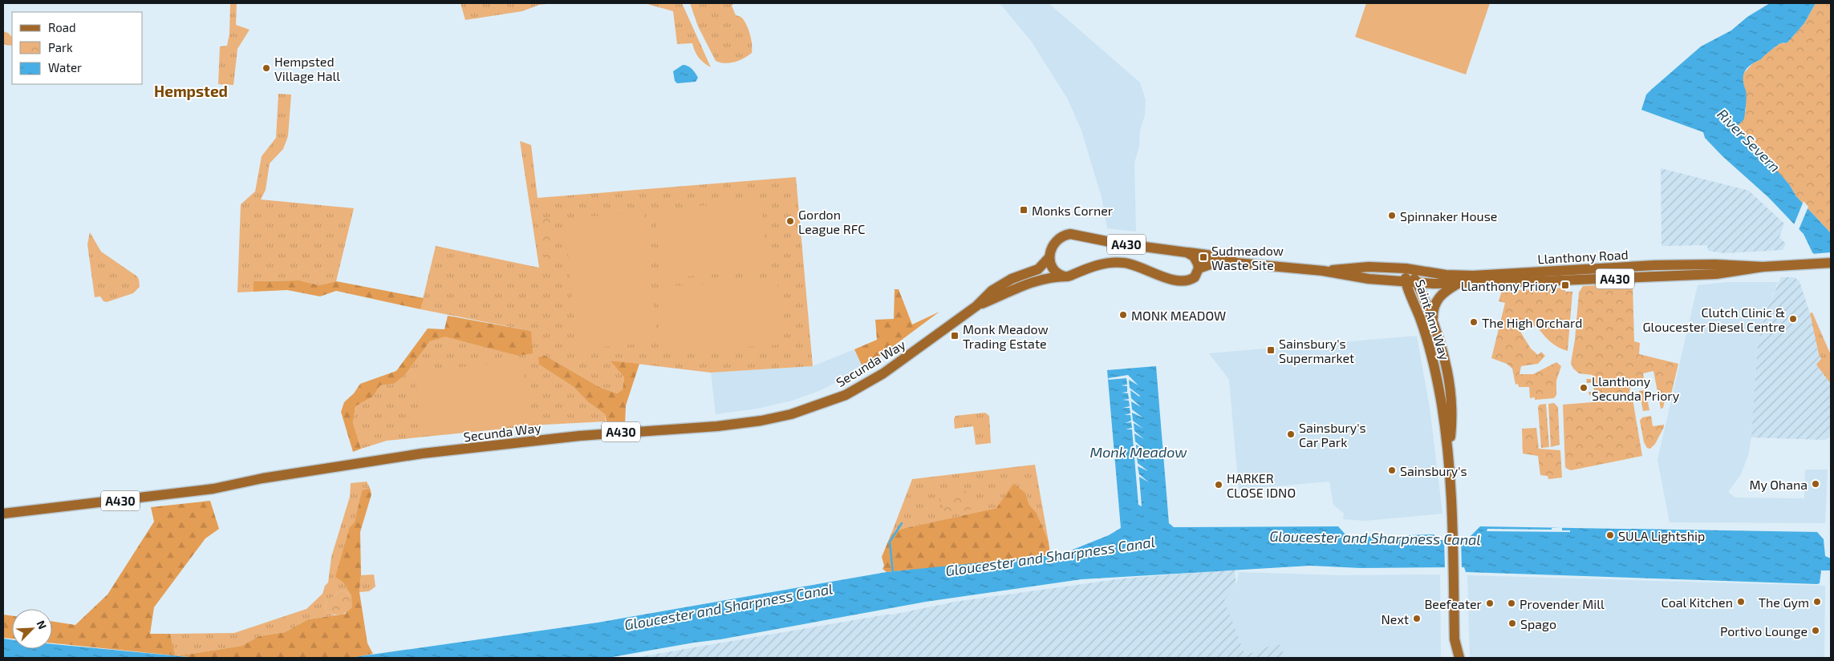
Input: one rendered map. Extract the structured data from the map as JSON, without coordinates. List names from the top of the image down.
{
  "streets": {
    "main road": [
      "A430",
      "Llanthony Road",
      "Saint Ann Way",
      "Secunda Way"
    ]
  },
  "crossings": [
    ["A430", "Llanthony Road"],
    ["A430", "Saint Ann Way"],
    ["A430", "Secunda Way"],
    ["Llanthony Road", "Saint Ann Way"]
  ],
  "districts": ["Hempsted"],
  "water": ["River Severn", "Monk Meadow", "Gloucester and Sharpness Canal"],
  "places": {
    "other": [
      "Hempsted Village Hall",
      "Spinnaker House",
      "Gordon League RFC",
      "MONK MEADOW",
      "Clutch Clinic & Gloucester Diesel Centre",
      "The High Orchard",
      "Llanthony Secunda Priory",
      "Sainsbury's Car Park",
      "Sainsbury's",
      "My Ohana",
      "HARKER CLOSE IDNO",
      "SULA Lightship",
      "Coal Kitchen",
      "The Gym",
      "Beefeater",
      "Provender Mill",
      "Next",
      "Spago",
      "Portivo Lounge"
    ],
    "transit": [
      "Monks Corner",
      "Sudmeadow Waste Site",
      "Llanthony Priory",
      "Monk Meadow Trading Estate",
      "Sainsbury's Supermarket"
    ]
  },
  "legend": ["Road", "Park", "Water"],
  "north": "top right"
}
